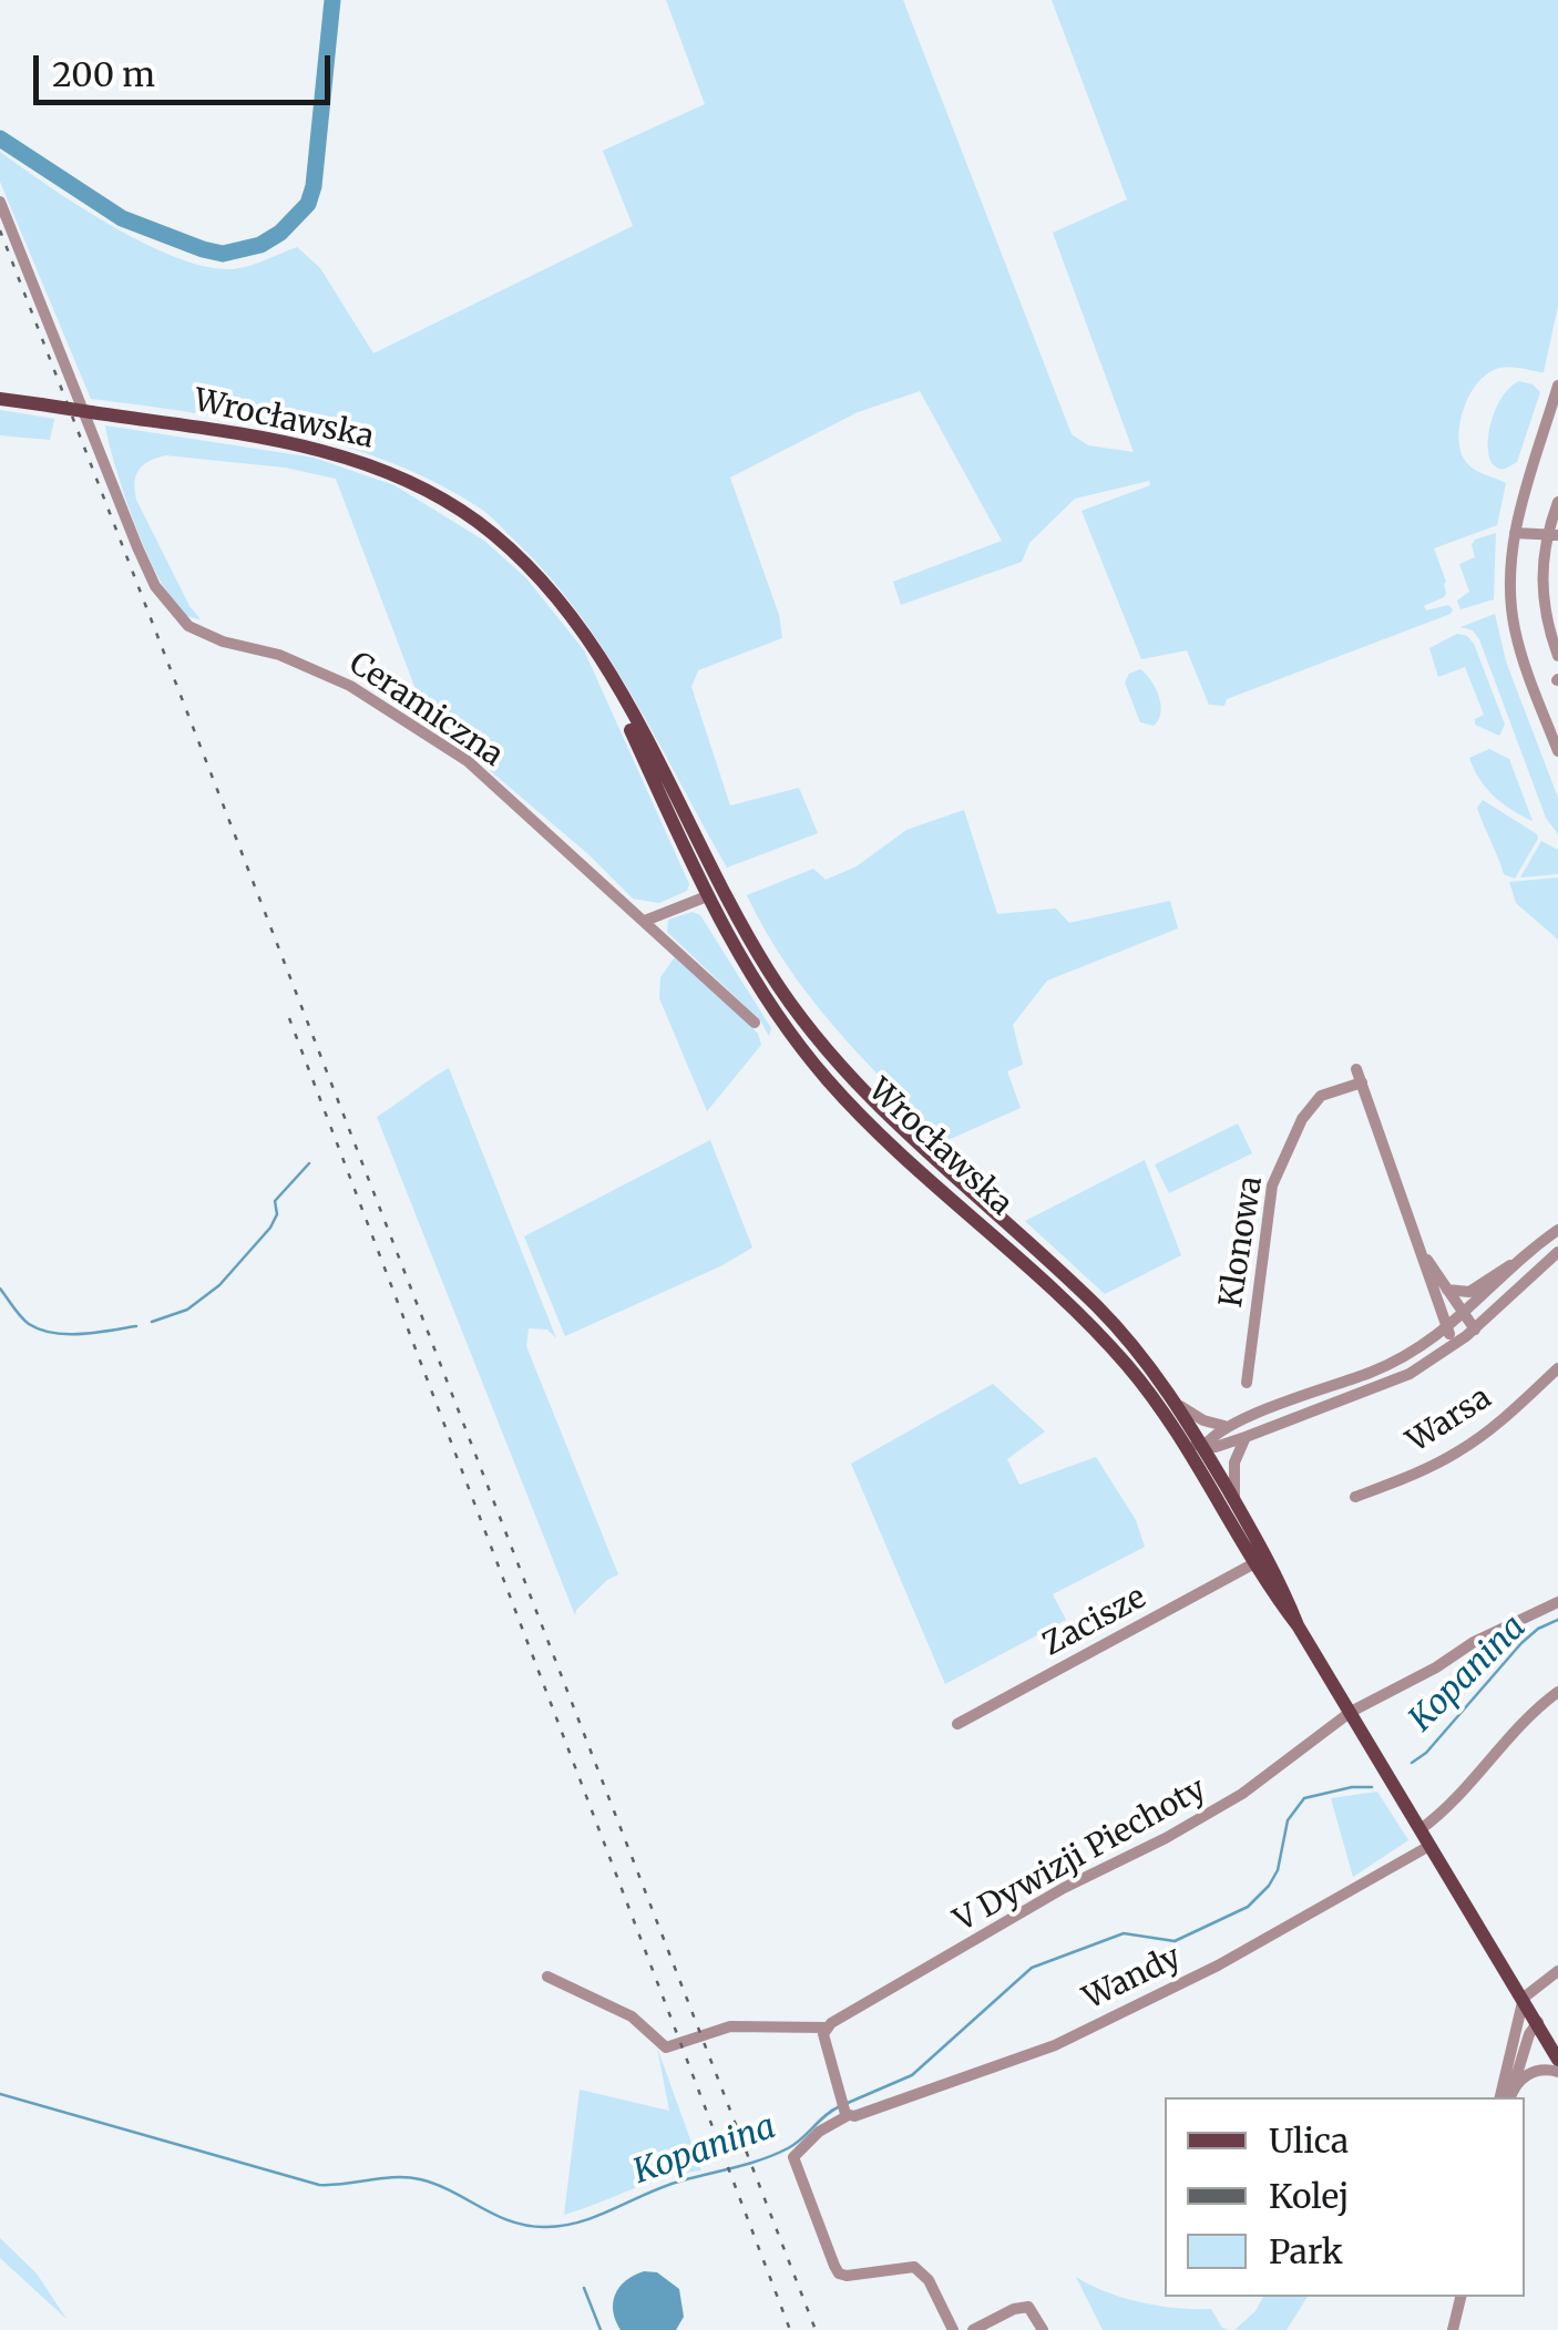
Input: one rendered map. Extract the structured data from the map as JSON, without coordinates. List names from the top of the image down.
{
  "streets": {
    "main road": ["Wrocławska"],
    "street": [
      "Ceramiczna",
      "Klonowa",
      "Warsa",
      "Zacisze",
      "V Dywizji Piechoty",
      "Wandy"
    ]
  },
  "crossings": [
    ["Wrocławska", "Zacisze"],
    ["Wrocławska", "V Dywizji Piechoty"],
    ["Wrocławska", "Wandy"]
  ],
  "water": ["Kopanina"],
  "legend": ["Ulica", "Kolej", "Park"],
  "scale_bar": "200 m"
}
